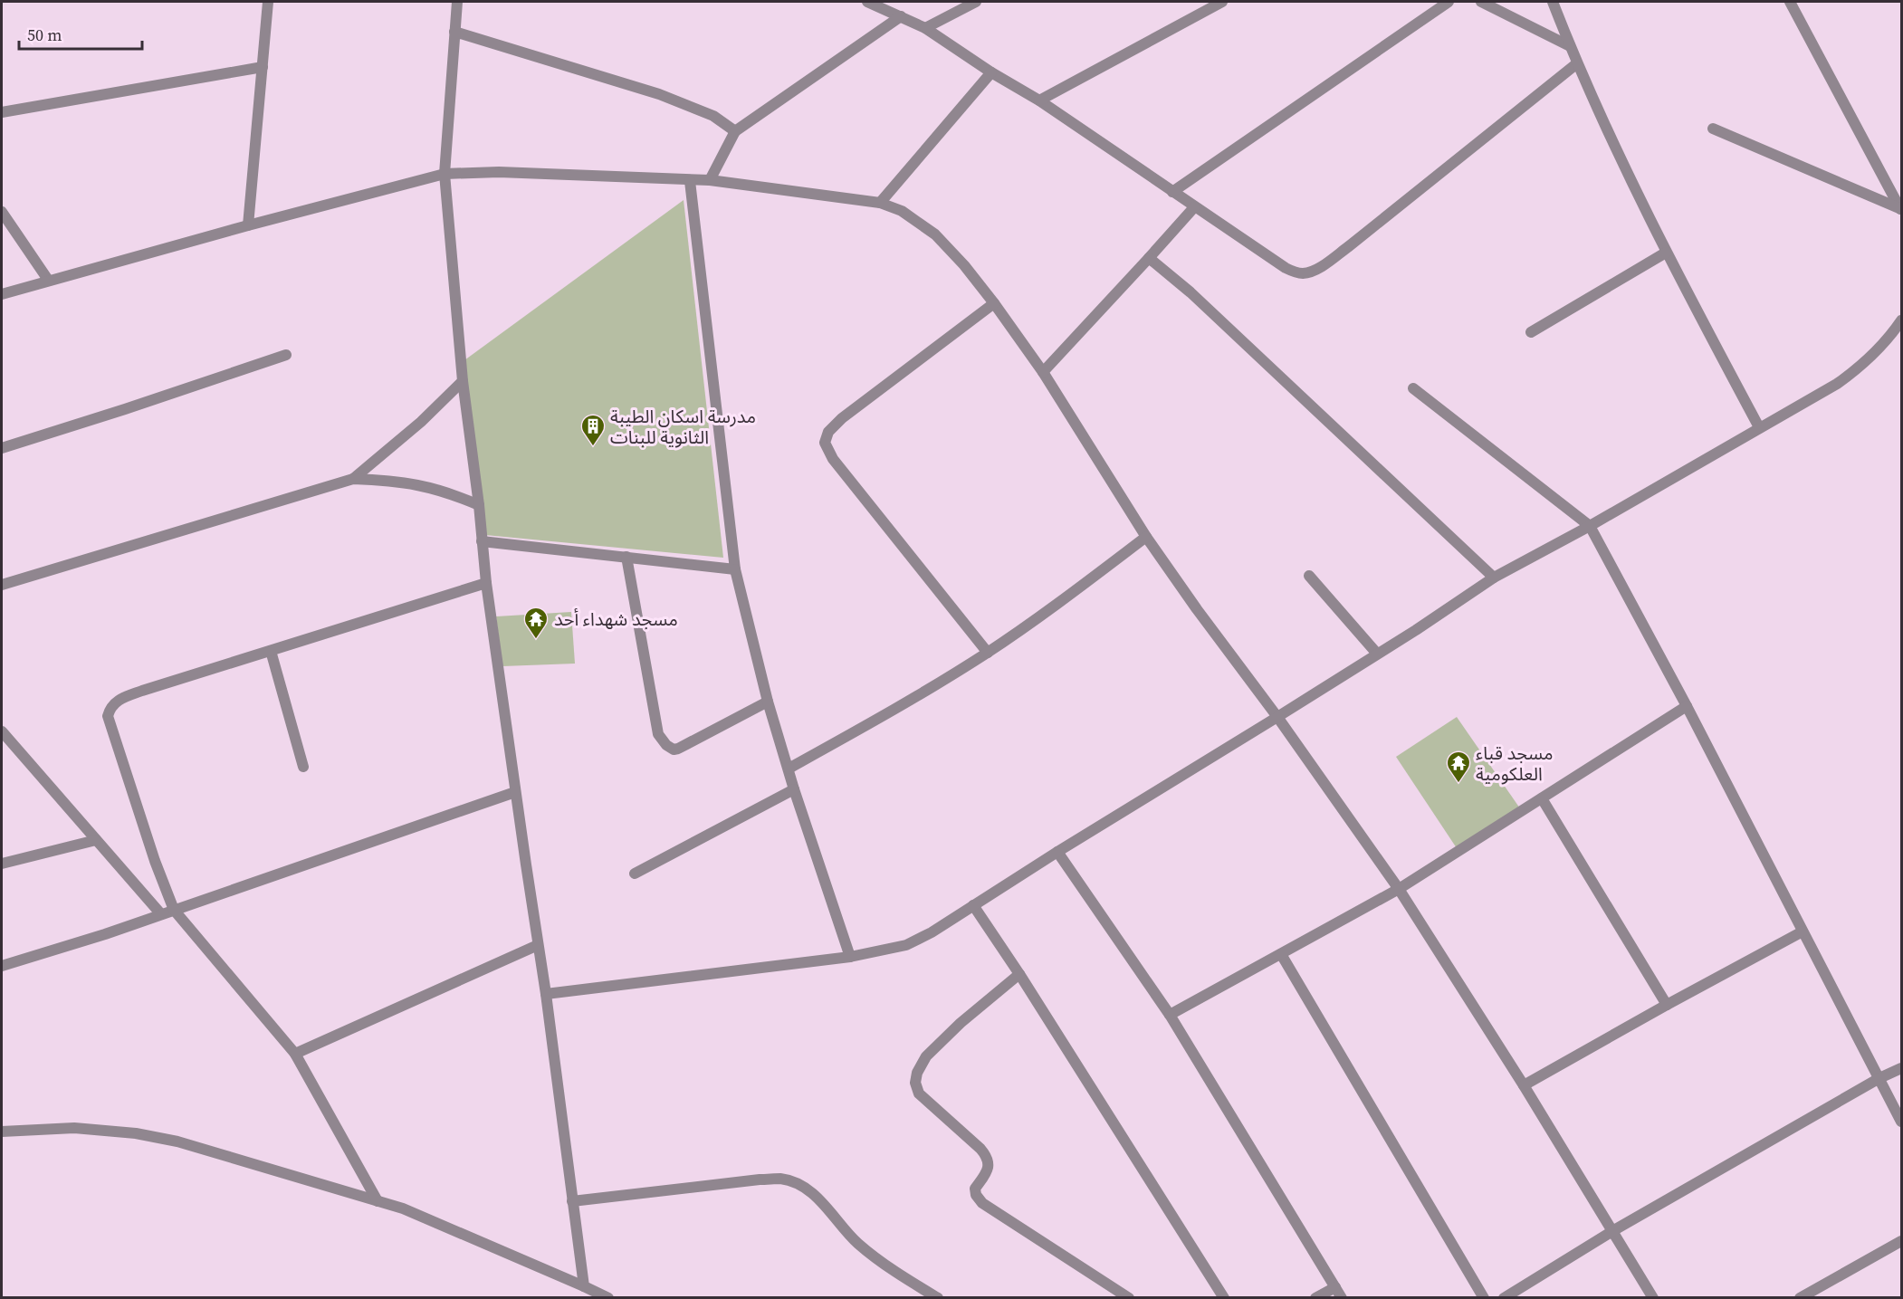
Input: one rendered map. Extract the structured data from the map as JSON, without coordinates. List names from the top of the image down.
{
  "places": {
    "building": ["مدرسة اسكان الطيبة الثانوية للبنات"],
    "temple": ["مسجد شهداء أحد", "مسجد قباء العلكومية"]
  },
  "scale_bar": "50 m"
}
